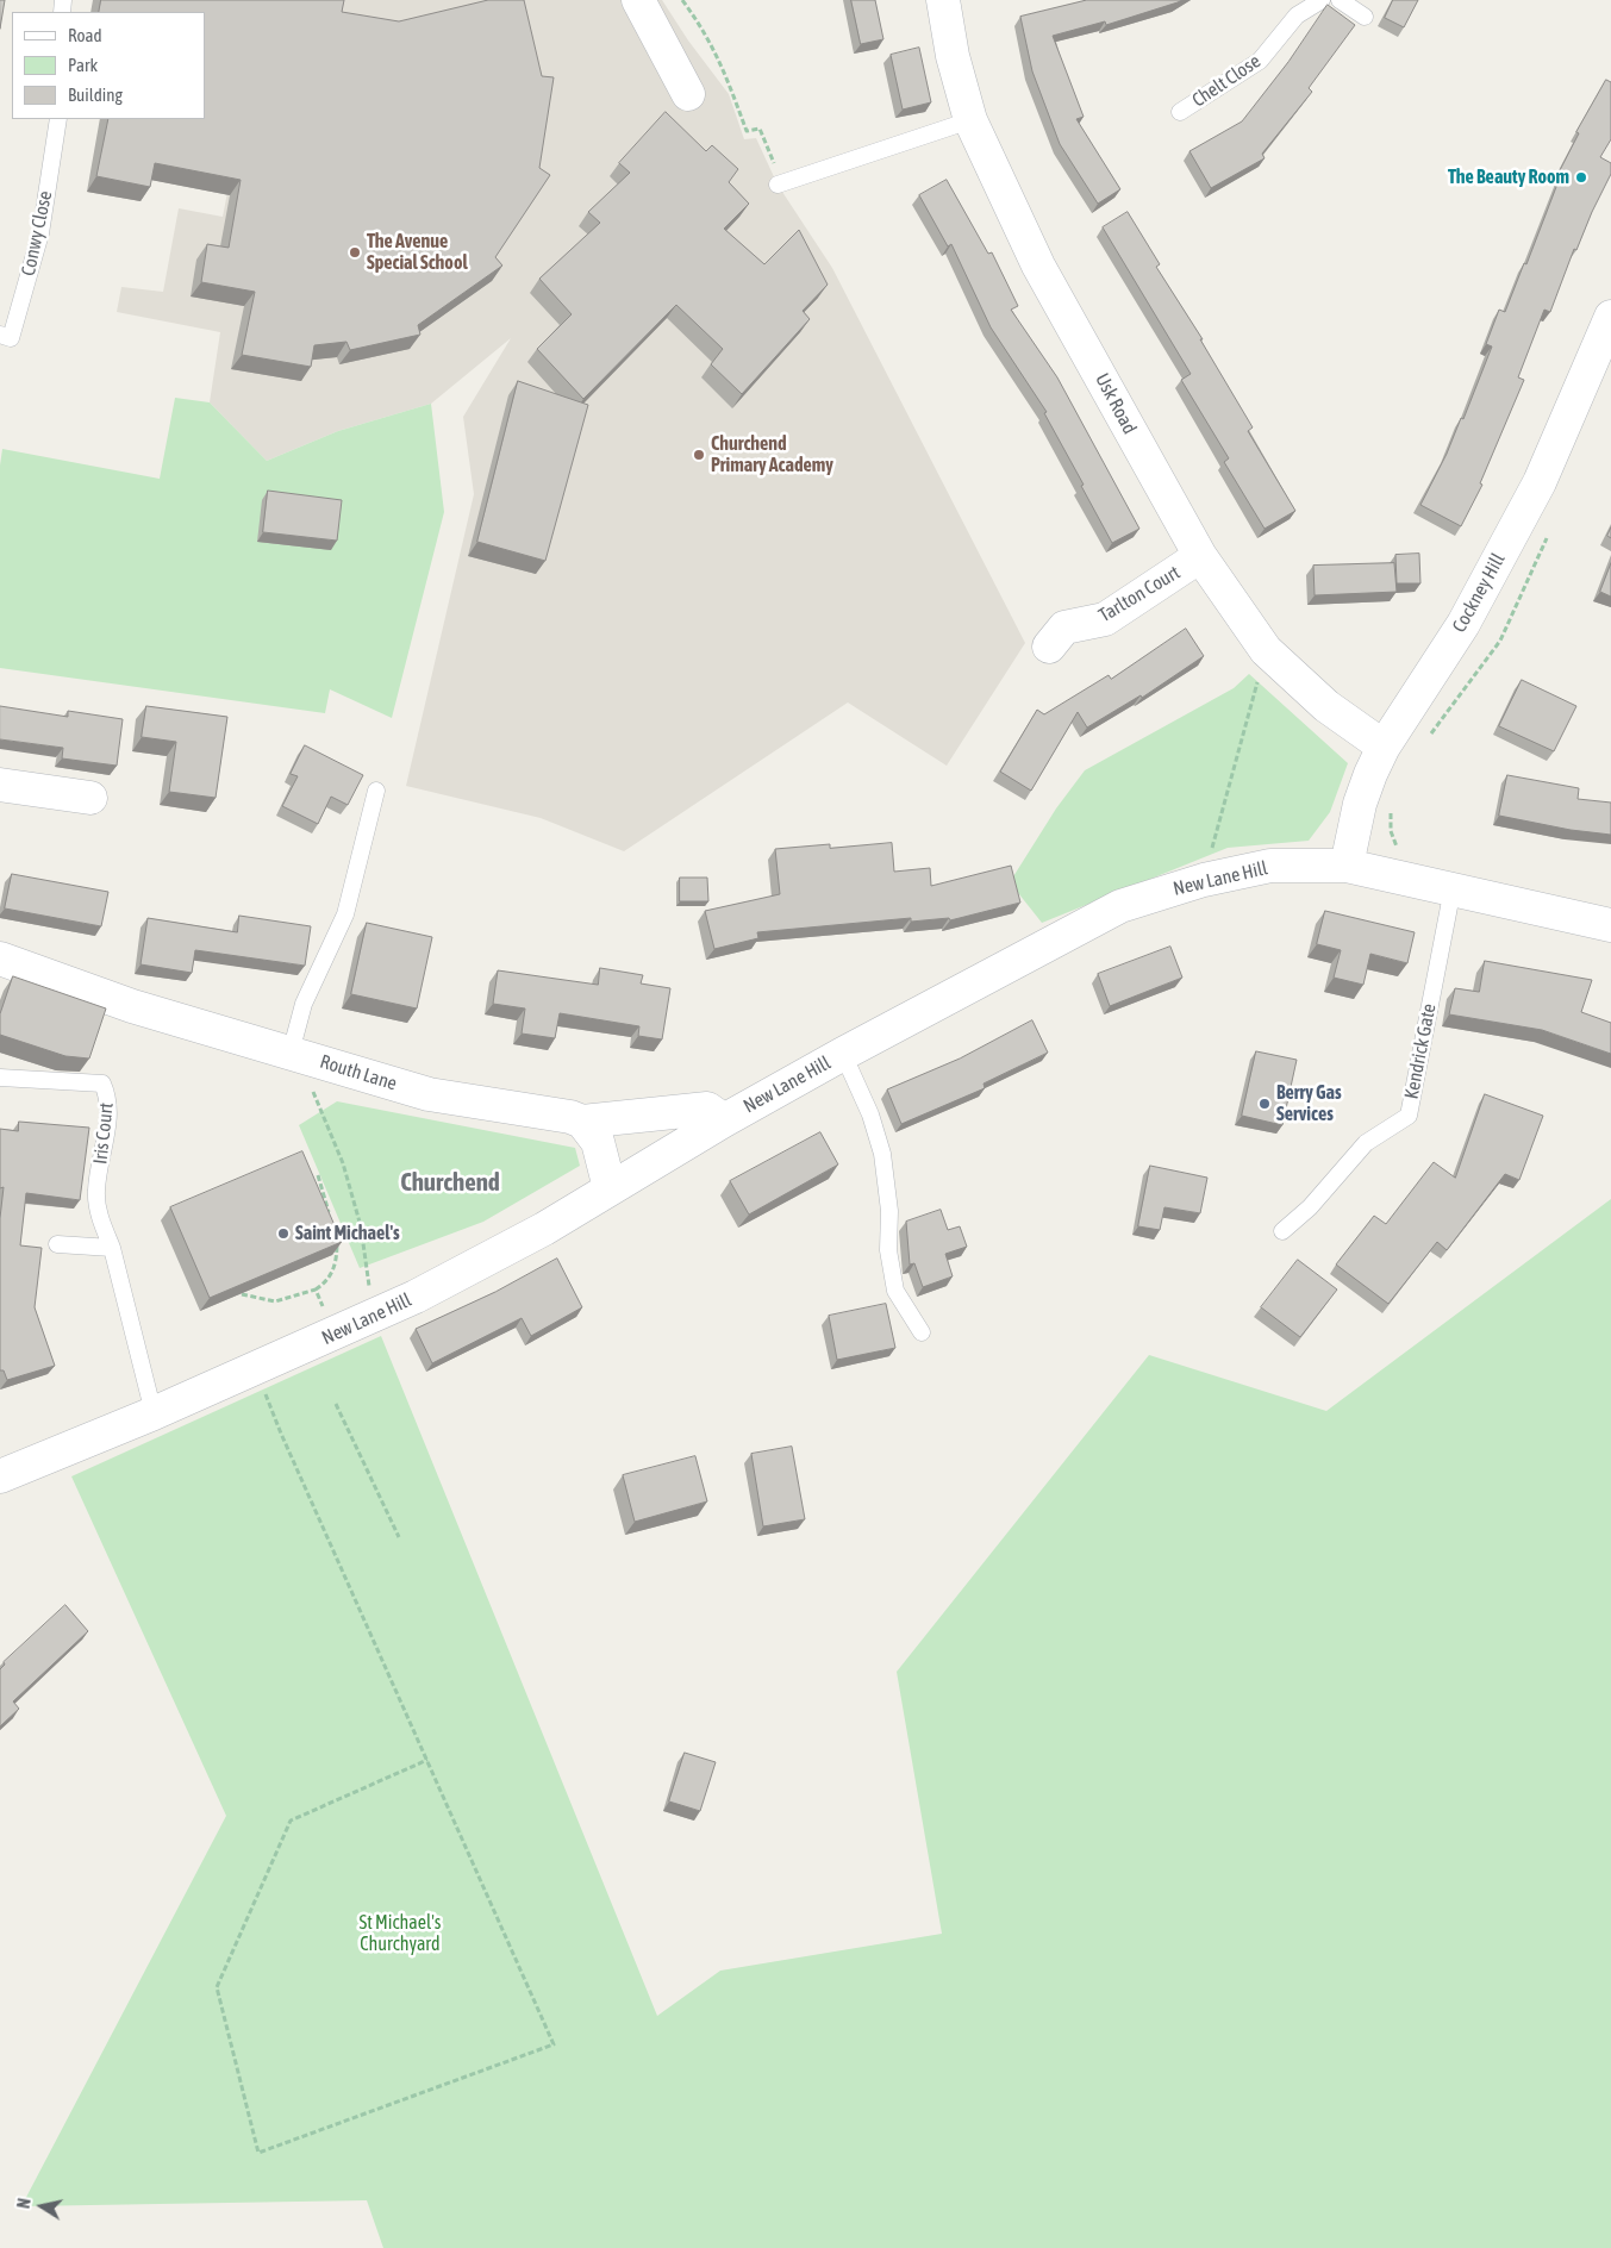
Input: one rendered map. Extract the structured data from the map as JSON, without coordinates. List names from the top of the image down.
{
  "streets": {
    "street": [
      "Usk Road",
      "Cockney Hill",
      "Tarlton Court",
      "New Lane Hill",
      "Routh Lane"
    ],
    "lane": [
      "Chelt Close",
      "Conwy Close",
      "Kendrick Gate",
      "Iris Court"
    ]
  },
  "crossings": [
    ["Usk Road", "Cockney Hill"],
    ["Usk Road", "Tarlton Court"],
    ["Cockney Hill", "New Lane Hill"],
    ["New Lane Hill", "Kendrick Gate"],
    ["New Lane Hill", "Routh Lane"],
    ["New Lane Hill", "Iris Court"]
  ],
  "districts": ["Churchend"],
  "parks": ["St Michael's Churchyard"],
  "places": [
    "The Beauty Room",
    "The Avenue Special School",
    "Churchend Primary Academy",
    "Berry Gas Services",
    "Saint Michael's"
  ],
  "legend": ["Road", "Park", "Building"],
  "north": "left"
}
